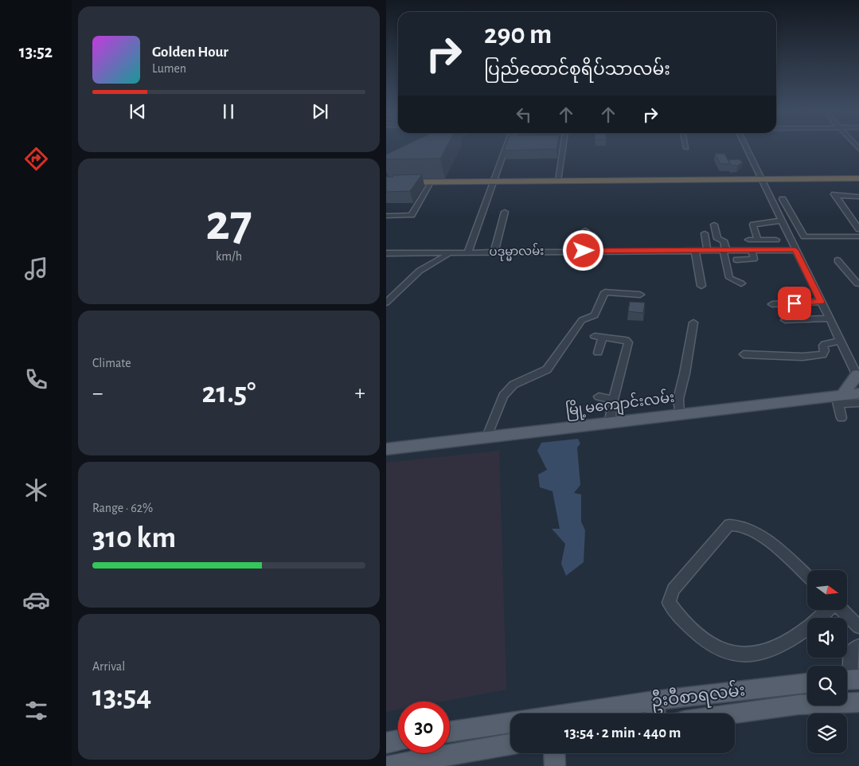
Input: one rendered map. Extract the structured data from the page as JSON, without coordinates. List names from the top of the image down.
{
  "streets": {
    "main road": ["မြို့မကျောင်းလမ်း", "ဦးဝီစာရလမ်း"],
    "street": ["ပဒုမ္မာလမ်း"]
  },
  "north": "right",
  "page": {
    "tabs": "13:52",
    "turn": ["290 m", "ပြည်ထောင်စုရိပ်သာလမ်း"],
    "song": ["Golden Hour", "Lumen"],
    "tile": [
      ["27", "km/h"],
      "Climate",
      ["Range · 62%", "310 km"],
      ["Arrival", "13:54"]
    ],
    "heat": ["−", "21.5°", "+"],
    "limit": "30",
    "trip": "13:54 · 2 min · 440 m"
  }
}
